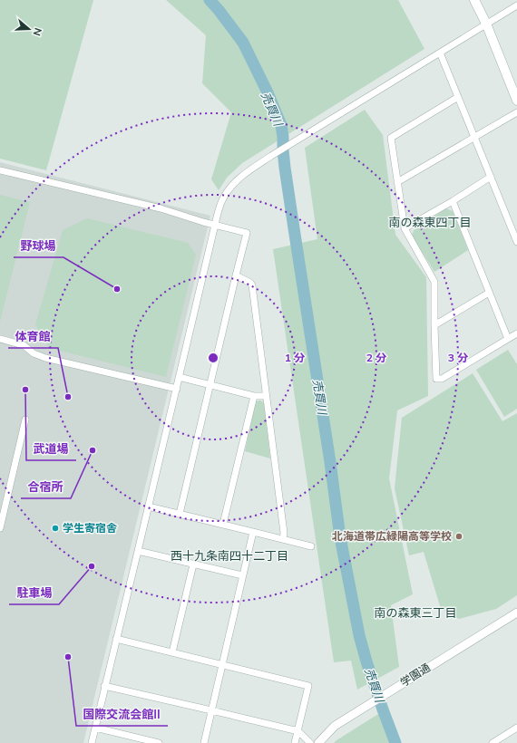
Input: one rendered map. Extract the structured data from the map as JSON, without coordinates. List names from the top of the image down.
{
  "streets": {
    "street": ["学園通"]
  },
  "districts": ["南の森東四丁目", "西十九条南四十二丁目", "南の森東三丁目"],
  "water": ["売買川"],
  "places": [
    "野球場",
    "武道場",
    "体育館",
    "合宿所",
    "学生寄宿舎",
    "北海道帯広緑陽高等学校",
    "駐車場",
    "国際交流会館II"
  ],
  "north": "right",
  "rings": ["1 分", "2 分", "3 分"]
}
